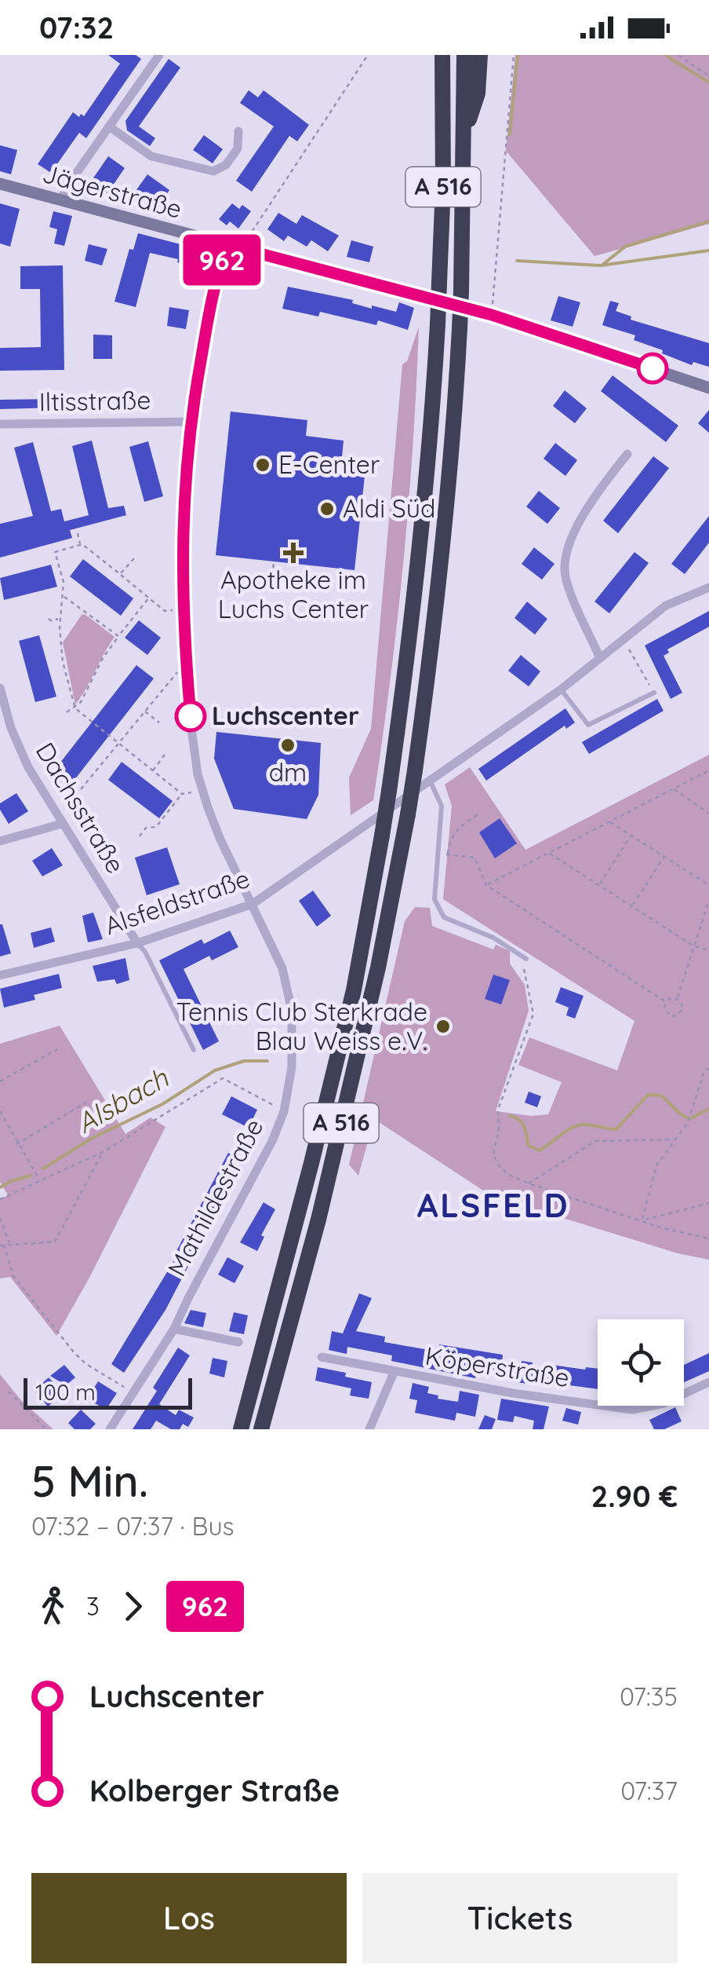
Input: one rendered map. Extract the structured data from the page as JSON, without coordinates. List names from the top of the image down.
{
  "streets": {
    "highway": ["A 516"],
    "street": [
      "Jägerstraße",
      "Iltisstraße",
      "Dachsstraße",
      "Alsfeldstraße",
      "Mathildestraße",
      "Köperstraße"
    ]
  },
  "crossings": [
    ["Jägerstraße", "Mathildestraße"],
    ["Iltisstraße", "Mathildestraße"],
    ["Dachsstraße", "Alsfeldstraße"],
    ["Alsfeldstraße", "Mathildestraße"]
  ],
  "districts": ["ALSFELD"],
  "water": ["Alsbach"],
  "places": {
    "other": [
      "E-Center",
      "Aldi Süd",
      "Luchscenter",
      "dm",
      "Tennis Club Sterkrade Blau Weiss e.V."
    ],
    "health": ["Apotheke im Luchs Center"]
  },
  "lines": ["bus line 962"],
  "scale_bar": "100 m",
  "page": {
    "status": "07:32",
    "on_map": "962",
    "scale": "100 m",
    "heading": ["5 Min.", "07:32 – 07:37 · Bus", "2.90 €"],
    "legs": ["3", "962"],
    "list": [
      {
        "name": "Luchscenter",
        "value": "07:35"
      },
      {
        "name": "Kolberger Straße",
        "value": "07:37"
      }
    ],
    "buttons": ["Los", "Tickets"]
  }
}
